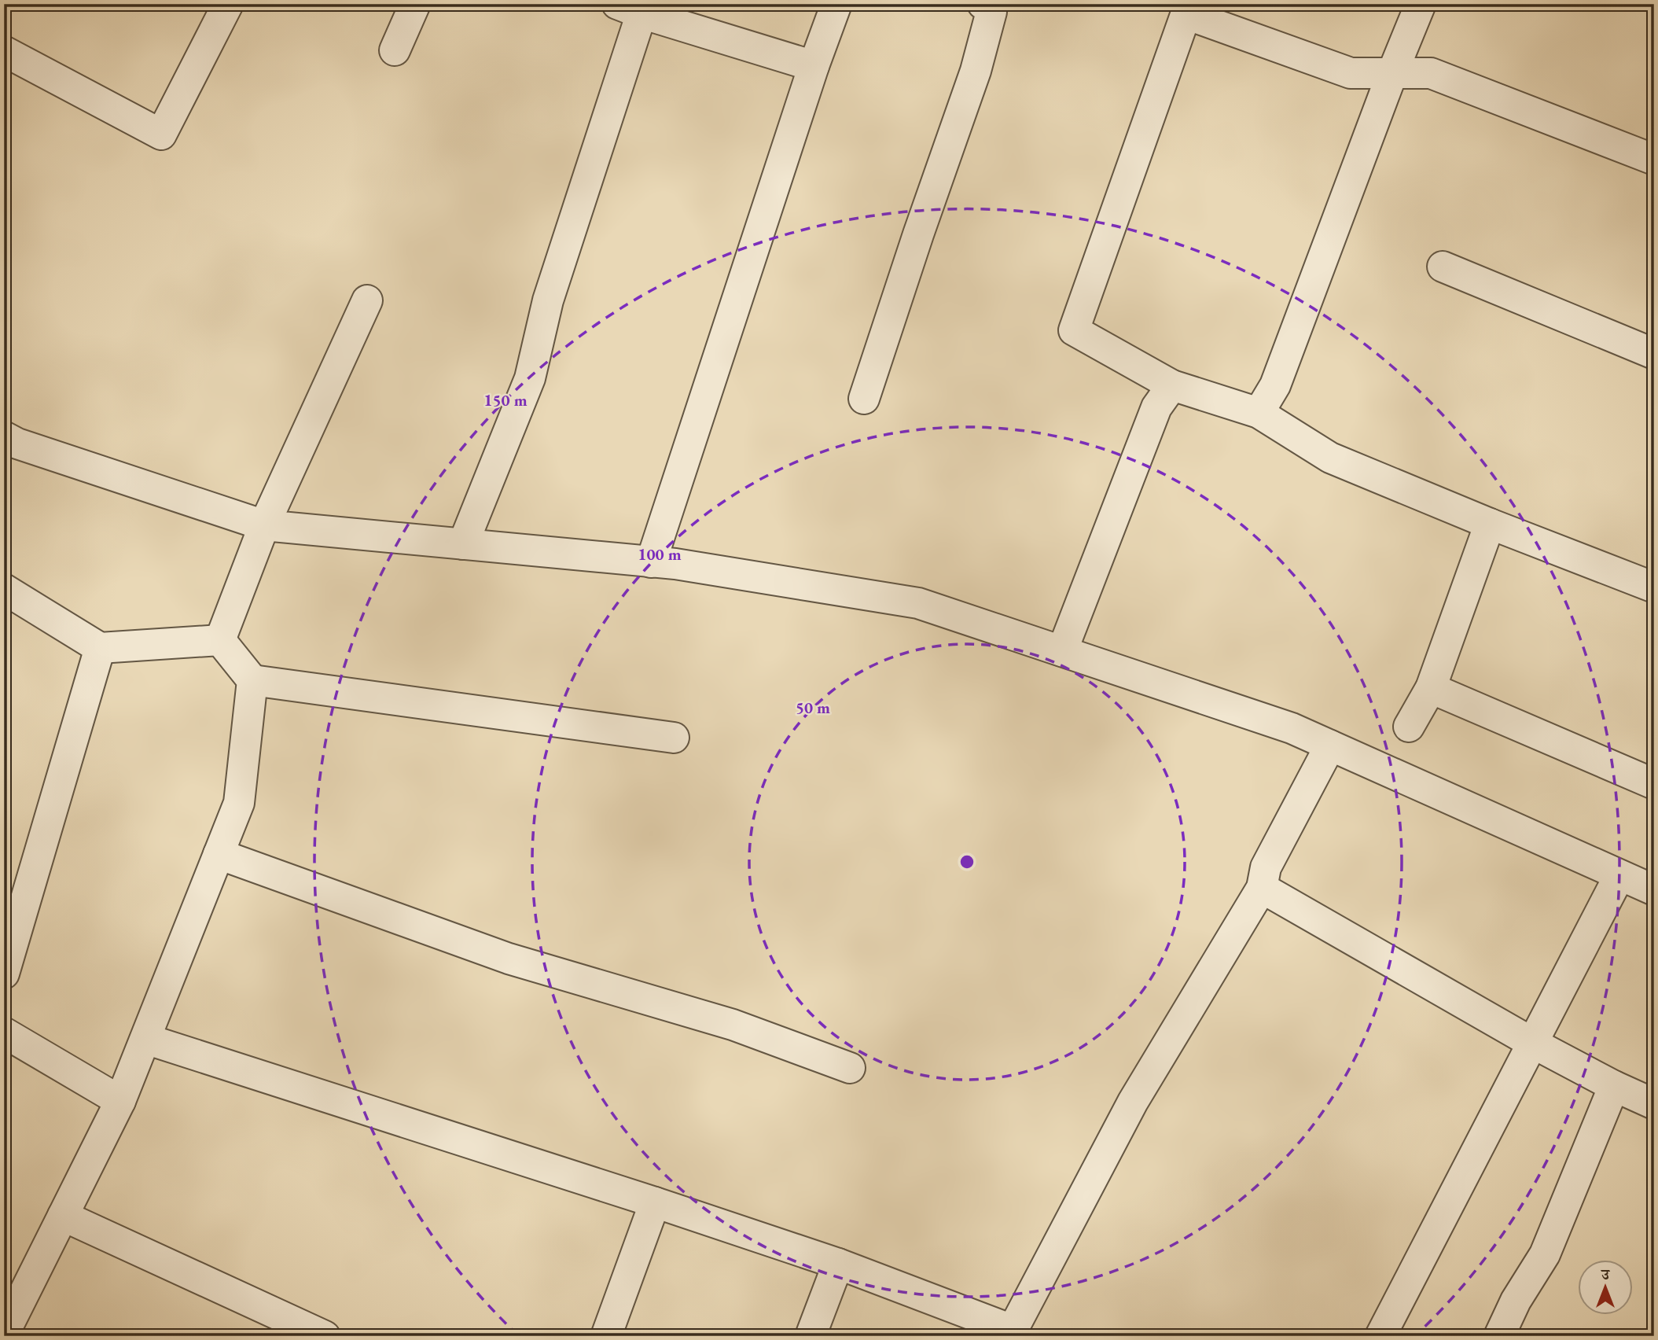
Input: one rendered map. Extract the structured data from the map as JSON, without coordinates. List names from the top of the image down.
{
  "north": "top",
  "rings": ["150 m", "100 m", "50 m"]
}
